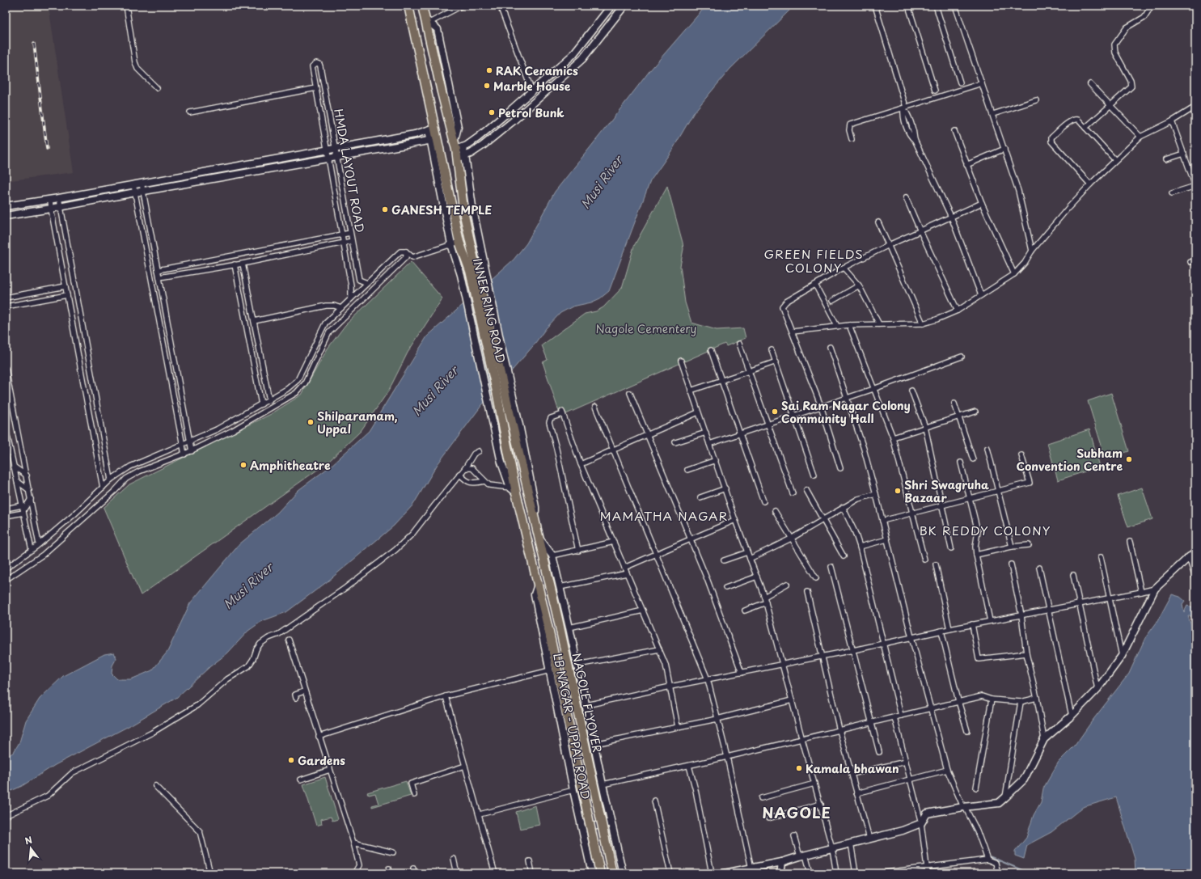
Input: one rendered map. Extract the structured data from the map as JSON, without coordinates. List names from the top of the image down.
{
  "streets": {
    "highway": ["INNER RING ROAD", "NAGOLE FLYOVER"],
    "street": ["HMDA LAYOUT ROAD", "LB NAGAR - UPPAL ROAD"]
  },
  "crossings": [
    ["INNER RING ROAD", "NAGOLE FLYOVER"],
    ["INNER RING ROAD", "LB NAGAR - UPPAL ROAD"],
    ["NAGOLE FLYOVER", "LB NAGAR - UPPAL ROAD"]
  ],
  "districts": [
    "GREEN FIELDS COLONY",
    "MAMATHA NAGAR",
    "BK REDDY COLONY",
    "NAGOLE"
  ],
  "water": ["Musi River"],
  "parks": ["Nagole Cementery"],
  "places": [
    "RAK Ceramics",
    "Marble House",
    "Petrol Bunk",
    "GANESH TEMPLE",
    "Sai Ram Nagar Colony Community Hall",
    "Shilparamam, Uppal",
    "Subham Convention Centre",
    "Amphitheatre",
    "Shri Swagruha Bazaar",
    "Gardens",
    "Kamala bhawan"
  ],
  "north": "top"
}
